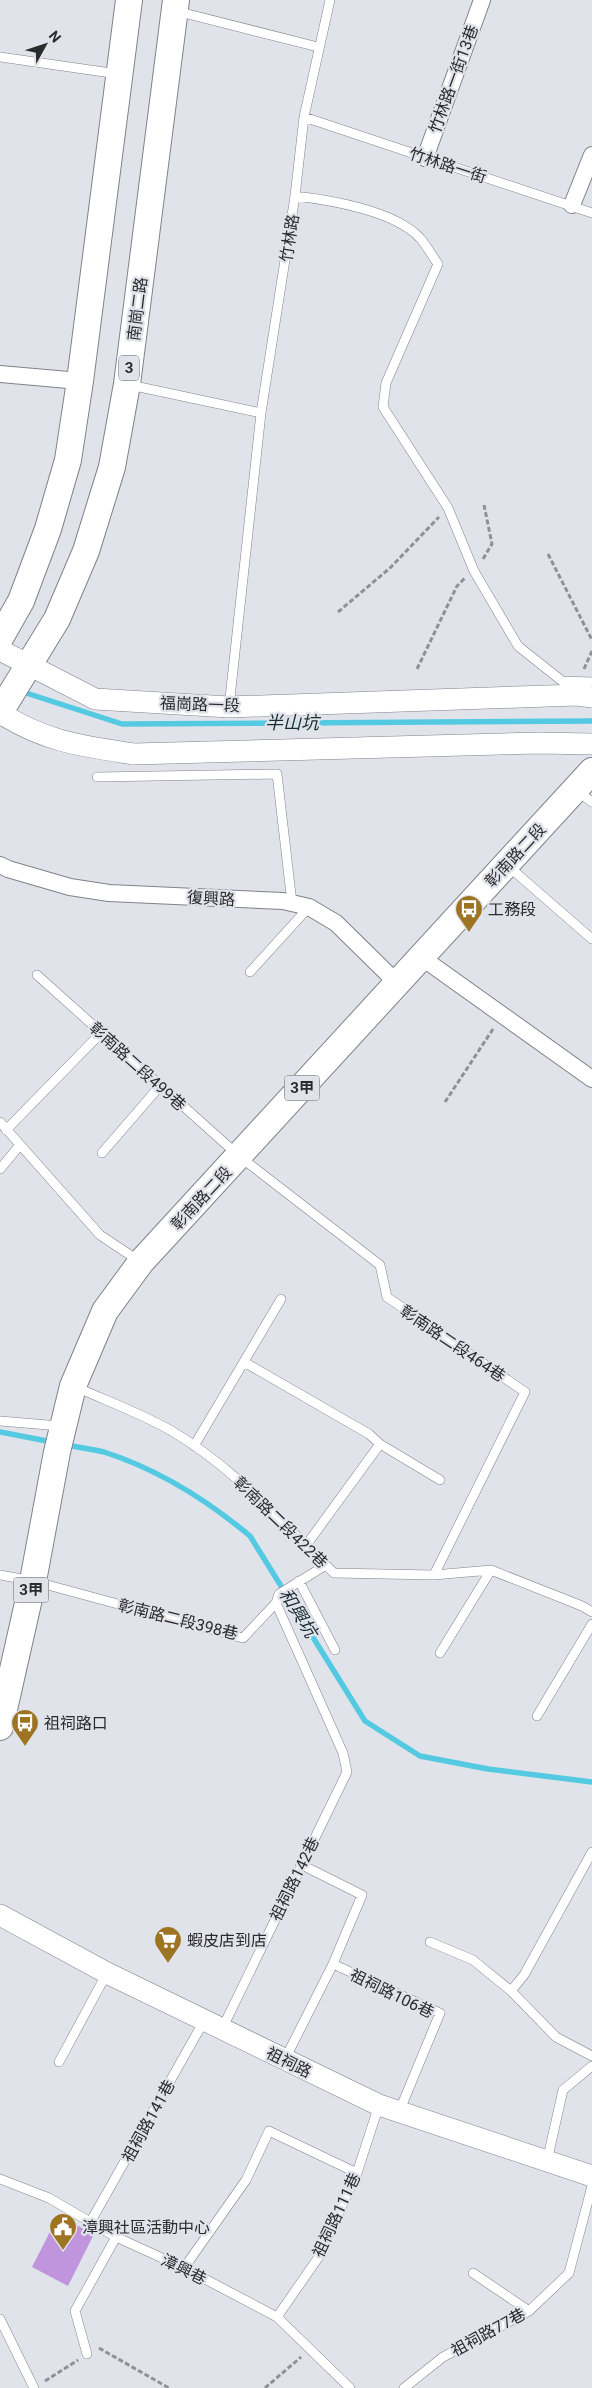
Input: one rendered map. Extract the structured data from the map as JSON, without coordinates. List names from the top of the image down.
{
  "streets": {
    "main road": [
      "南崗二路",
      "3",
      "彰南路二段",
      "3甲"
    ],
    "street": [
      "竹林路一街13巷",
      "福崗路一段",
      "復興路",
      "祖祠路"
    ],
    "lane": [
      "竹林路一街",
      "竹林路",
      "彰南路二段499巷",
      "彰南路二段464巷",
      "彰南路二段422巷",
      "彰南路二段398巷",
      "祖祠路142巷",
      "祖祠路106巷",
      "祖祠路141巷",
      "祖祠路111巷",
      "漳興巷",
      "祖祠路77巷"
    ]
  },
  "crossings": [
    ["竹林路一街13巷", "竹林路一街"],
    ["竹林路一街", "竹林路"],
    ["竹林路", "福崗路一段"],
    ["南崗二路", "福崗路一段"],
    ["彰南路二段", "復興路"],
    ["彰南路二段", "彰南路二段499巷"],
    ["彰南路二段", "彰南路二段464巷"],
    ["彰南路二段", "彰南路二段422巷"],
    ["彰南路二段", "彰南路二段398巷"],
    ["彰南路二段499巷", "彰南路二段464巷"],
    ["彰南路二段464巷", "彰南路二段422巷"],
    ["彰南路二段422巷", "彰南路二段398巷"],
    ["彰南路二段398巷", "祖祠路142巷"],
    ["祖祠路142巷", "祖祠路"],
    ["祖祠路142巷", "祖祠路141巷"],
    ["祖祠路106巷", "祖祠路"],
    ["祖祠路106巷", "祖祠路111巷"],
    ["祖祠路", "祖祠路141巷"],
    ["祖祠路", "祖祠路111巷"],
    ["祖祠路141巷", "漳興巷"],
    ["祖祠路111巷", "漳興巷"]
  ],
  "water": ["半山坑", "和興坑"],
  "places": {
    "bus stop": ["工務段", "祖祠路口"],
    "supermarket": ["蝦皮店到店"],
    "public building": ["漳興社區活動中心"]
  },
  "north": "top right"
}
